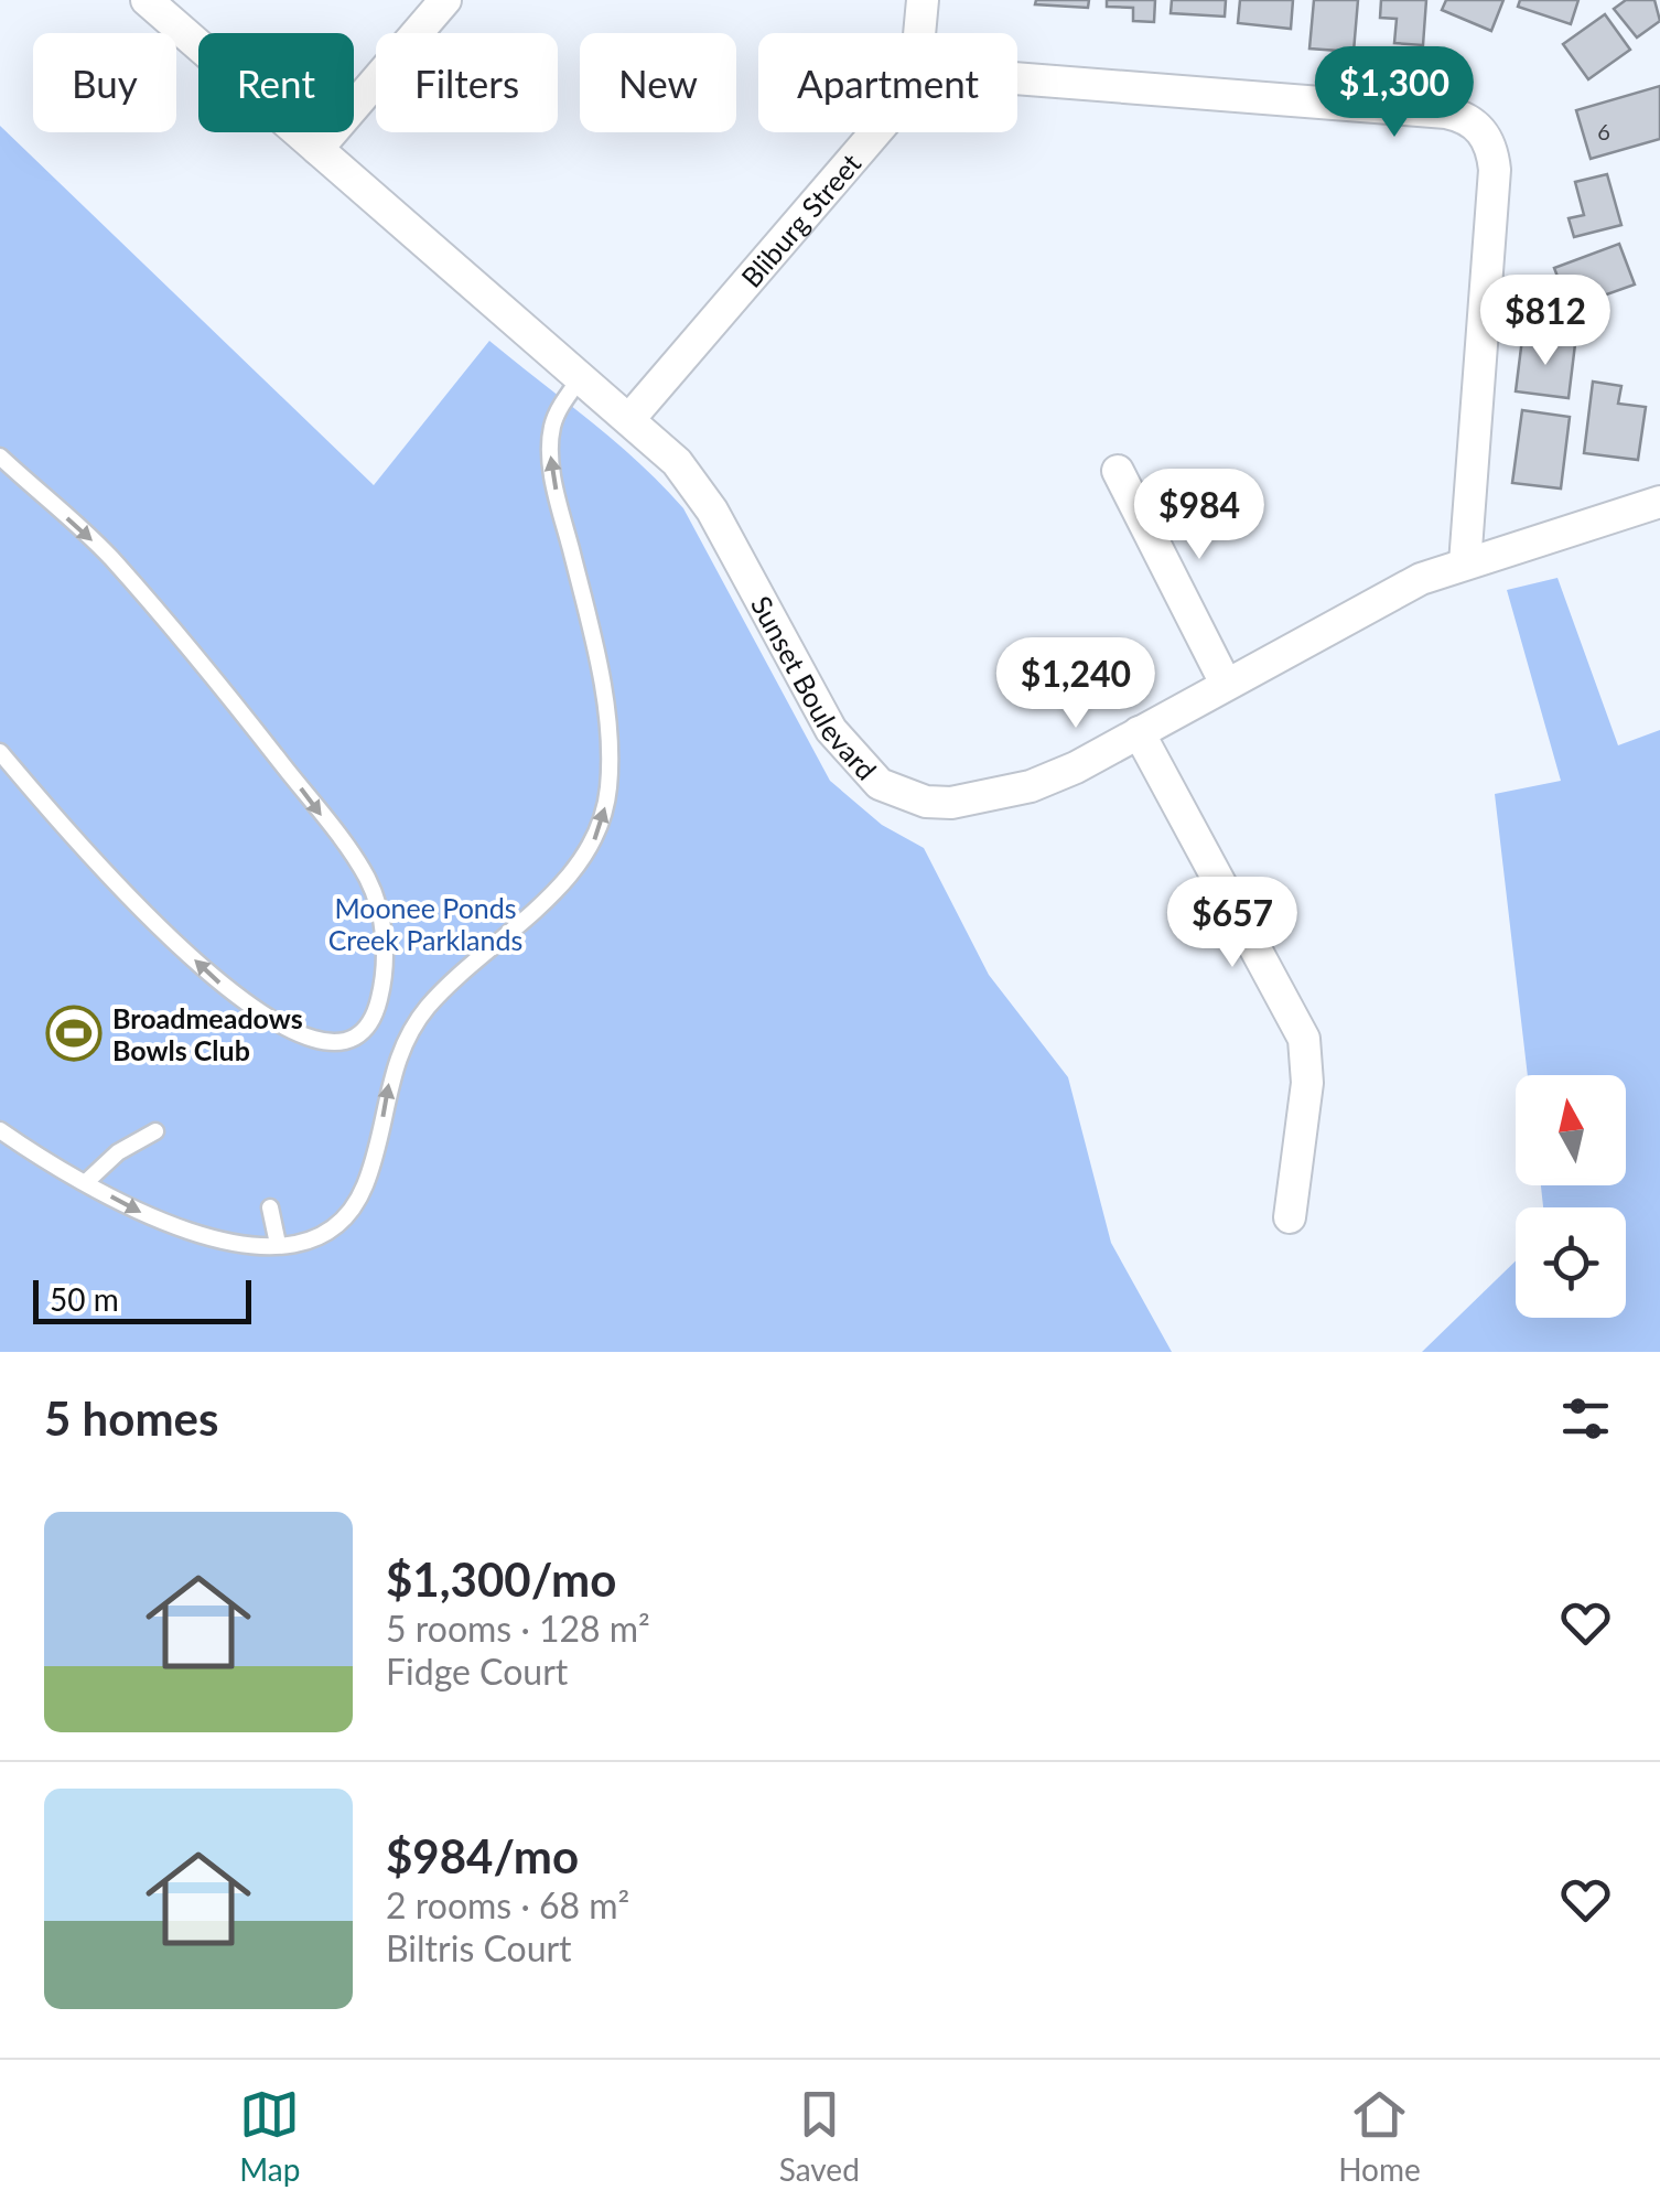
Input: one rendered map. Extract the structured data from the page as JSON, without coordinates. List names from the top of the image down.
{
  "streets": {
    "street": ["Bliburg Street", "Sunset Boulevard"]
  },
  "crossings": [
    ["Bliburg Street", "Sunset Boulevard"]
  ],
  "parks": ["Moonee Ponds Creek Parklands"],
  "places": {
    "sports": ["Broadmeadows Bowls Club"]
  },
  "house_numbers": ["6"],
  "scale_bar": "50 m",
  "north": "top",
  "page": {
    "chip": [
      "Buy",
      "Rent",
      "Filters",
      "New",
      "Apartment"
    ],
    "price": [
      "$1,300",
      "$812",
      "$984",
      "$1,240",
      "$657"
    ],
    "scale": "50 m",
    "heading": "5 homes",
    "list": [
      {
        "name": "$1,300/mo",
        "note": "5 rooms · 128 m² · Fidge Court"
      },
      {
        "name": "$984/mo",
        "note": "2 rooms · 68 m² · Biltris Court"
      }
    ],
    "tabs": ["Map", "Saved", "Home"]
  }
}
